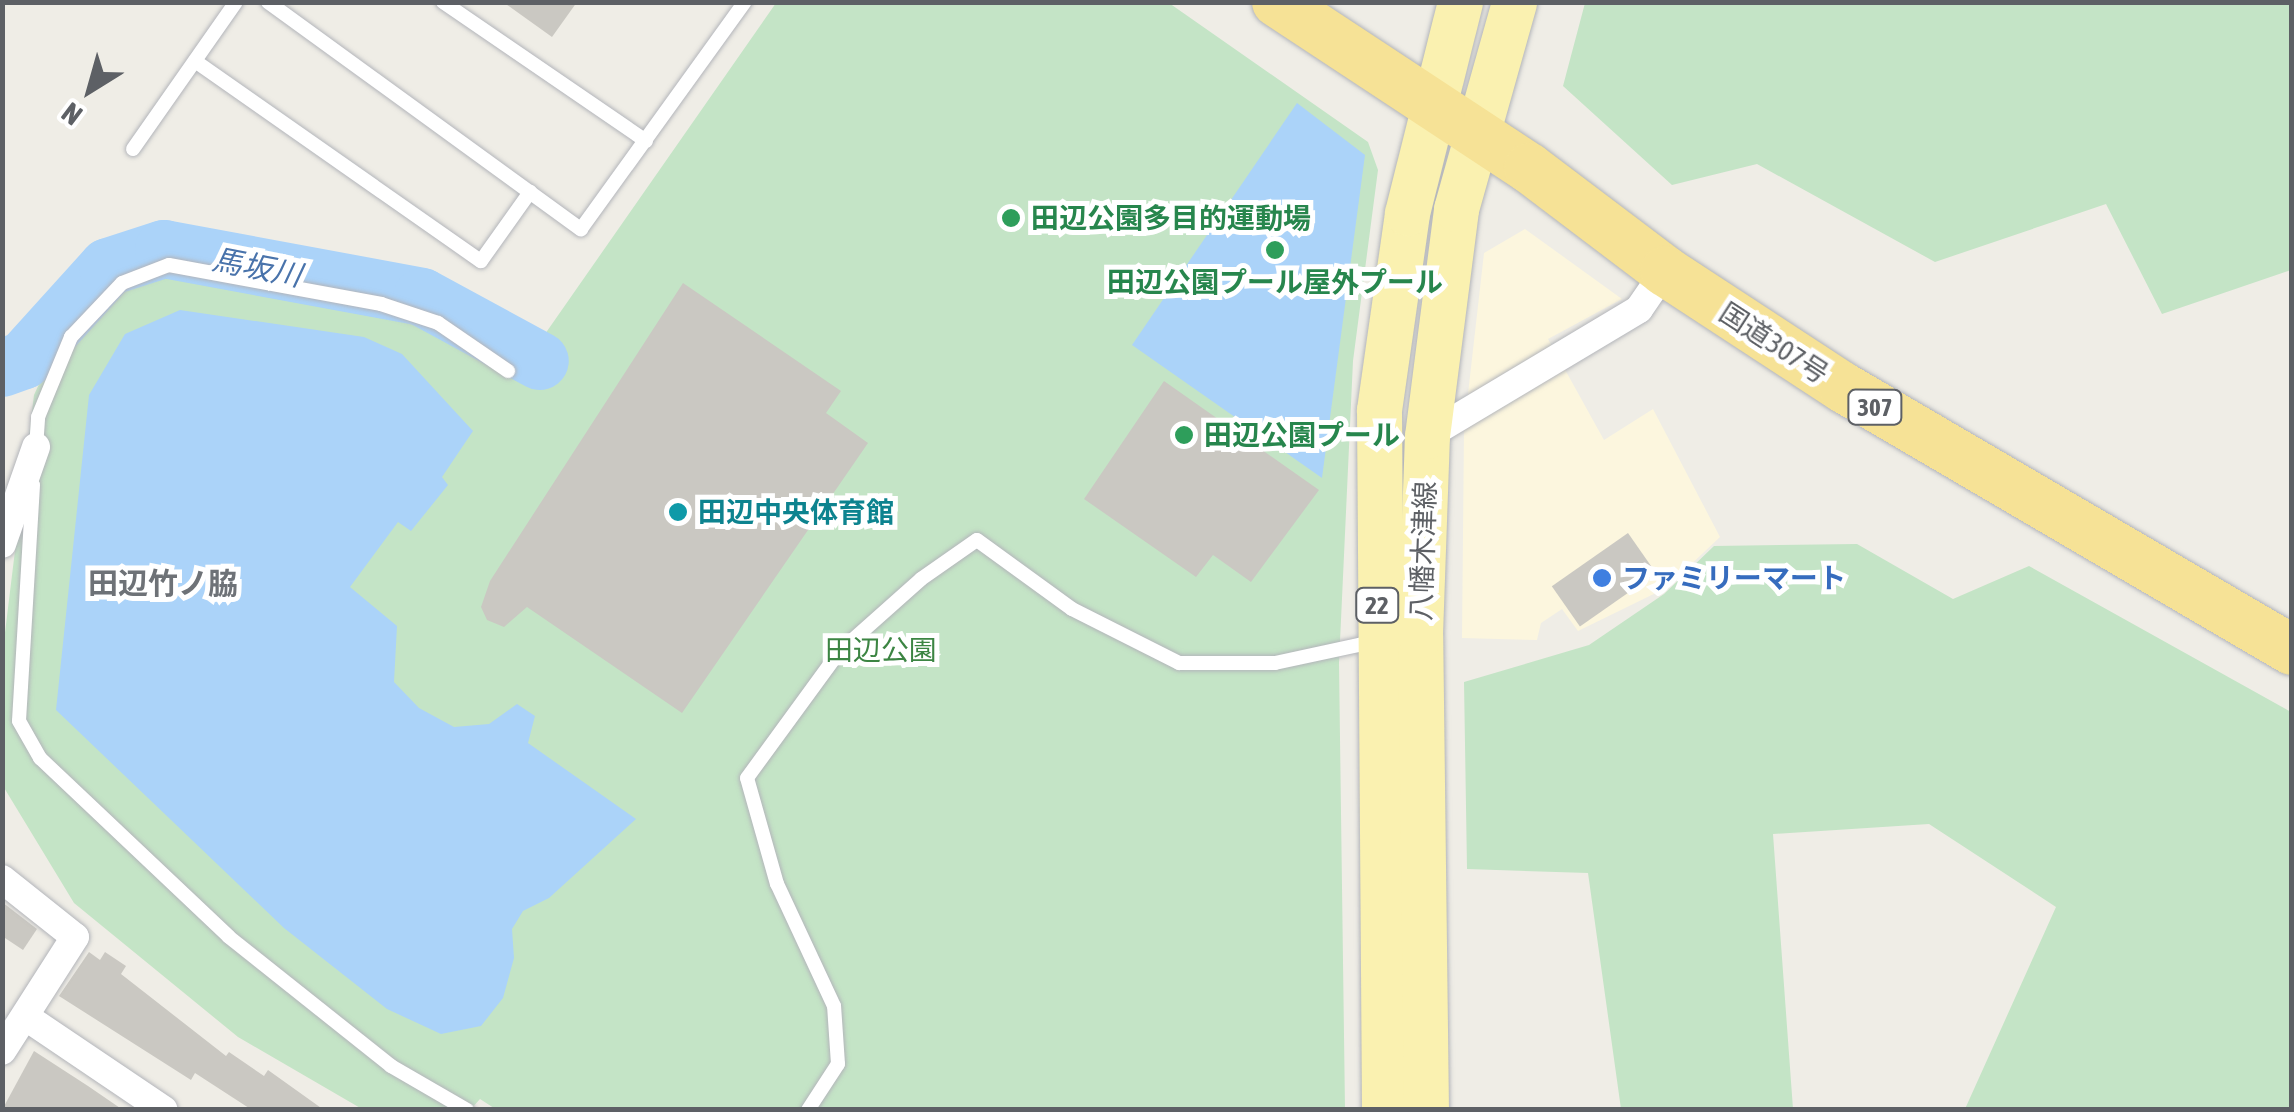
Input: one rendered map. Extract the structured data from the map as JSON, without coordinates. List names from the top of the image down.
{
  "streets": {
    "highway": ["国道307号", "307"],
    "main road": ["八幡木津線", "22"]
  },
  "crossings": [
    ["国道307号", "八幡木津線"]
  ],
  "districts": ["田辺竹ノ脇"],
  "water": ["馬坂川"],
  "parks": ["田辺公園"],
  "places": [
    "田辺公園多目的運動場",
    "田辺公園プール屋外プール",
    "田辺公園プール",
    "田辺中央体育館",
    "ファミリーマート"
  ],
  "north": "bottom left"
}
